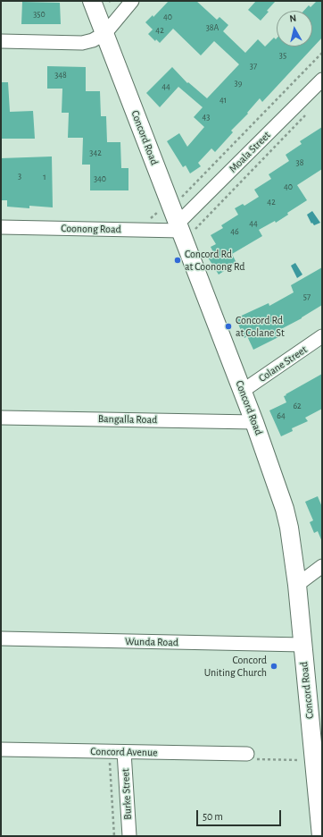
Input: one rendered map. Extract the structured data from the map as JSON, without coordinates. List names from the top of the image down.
{
  "streets": {
    "main road": ["Concord Road"],
    "street": [
      "Moala Street",
      "Coonong Road",
      "Colane Street",
      "Bangalla Road",
      "Wunda Road",
      "Concord Avenue",
      "Burke Street"
    ]
  },
  "crossings": [
    ["Concord Road", "Moala Street"],
    ["Concord Road", "Coonong Road"],
    ["Concord Road", "Colane Street"],
    ["Concord Road", "Bangalla Road"],
    ["Concord Road", "Wunda Road"],
    ["Moala Street", "Coonong Road"],
    ["Concord Avenue", "Burke Street"]
  ],
  "places": ["Concord Rd at Coonong Rd", "Concord Rd at Colane St", "Concord Uniting Church"],
  "house_numbers": [
    "350",
    "40",
    "38A",
    "42",
    "35",
    "37",
    "348",
    "39",
    "44",
    "41",
    "43",
    "342",
    "38",
    "3",
    "1",
    "340",
    "40",
    "42",
    "44",
    "46",
    "57",
    "62",
    "64"
  ],
  "scale_bar": "50 m",
  "north": "top"
}
